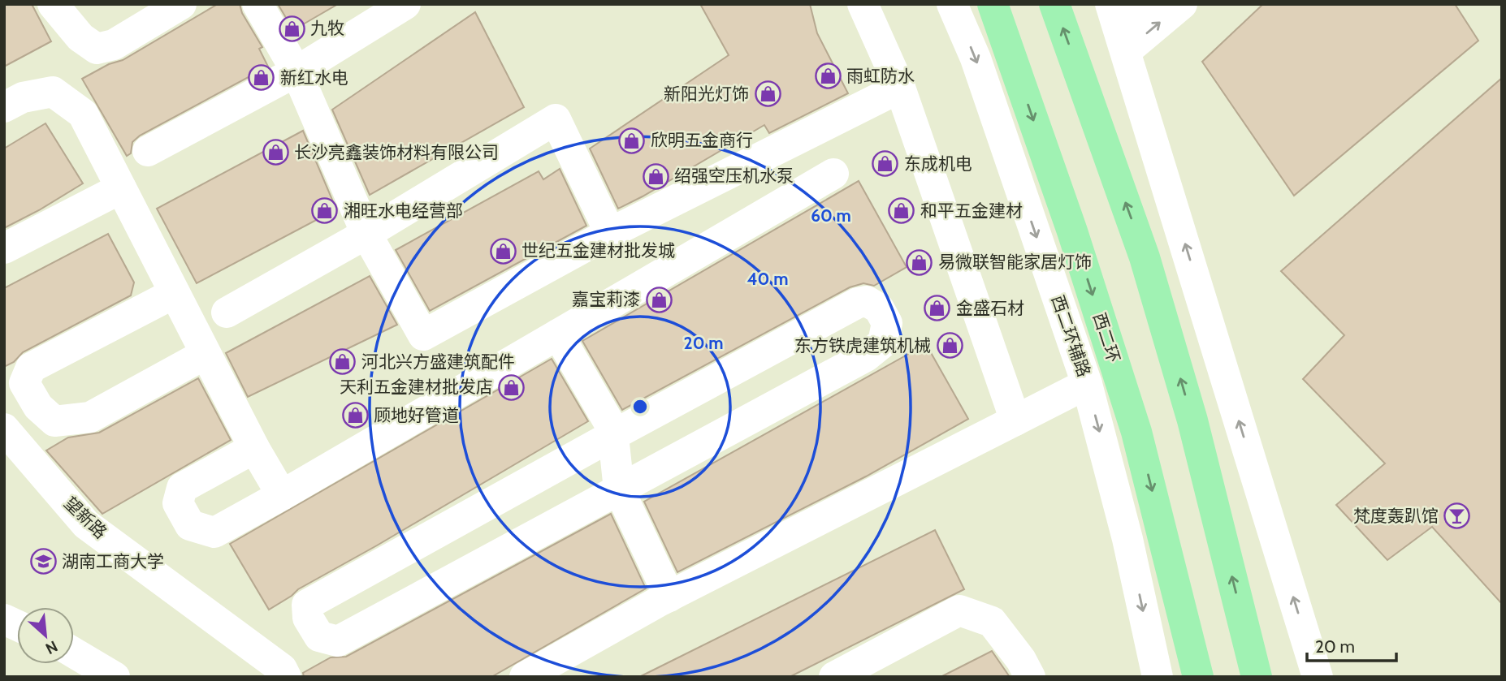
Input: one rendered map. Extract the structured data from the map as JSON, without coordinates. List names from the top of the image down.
{
  "streets": {
    "highway": ["西二环"],
    "street": ["西二环辅路", "望新路"]
  },
  "places": {
    "shop": [
      "九牧",
      "雨虹防水",
      "新红水电",
      "新阳光灯饰",
      "欣明五金商行",
      "长沙亮鑫装饰材料有限公司",
      "东成机电",
      "绍强空压机水泵",
      "湘旺水电经营部",
      "和平五金建材",
      "世纪五金建材批发城",
      "易微联智能家居灯饰",
      "嘉宝莉漆",
      "金盛石材",
      "东方铁虎建筑机械",
      "河北兴方盛建筑配件",
      "天利五金建材批发店",
      "顾地好管道"
    ],
    "bar": ["梵度轰趴馆"],
    "school or university": ["湖南工商大学"]
  },
  "scale_bar": "20 m",
  "north": "bottom right",
  "rings": ["60 m", "40 m", "20 m"]
}
